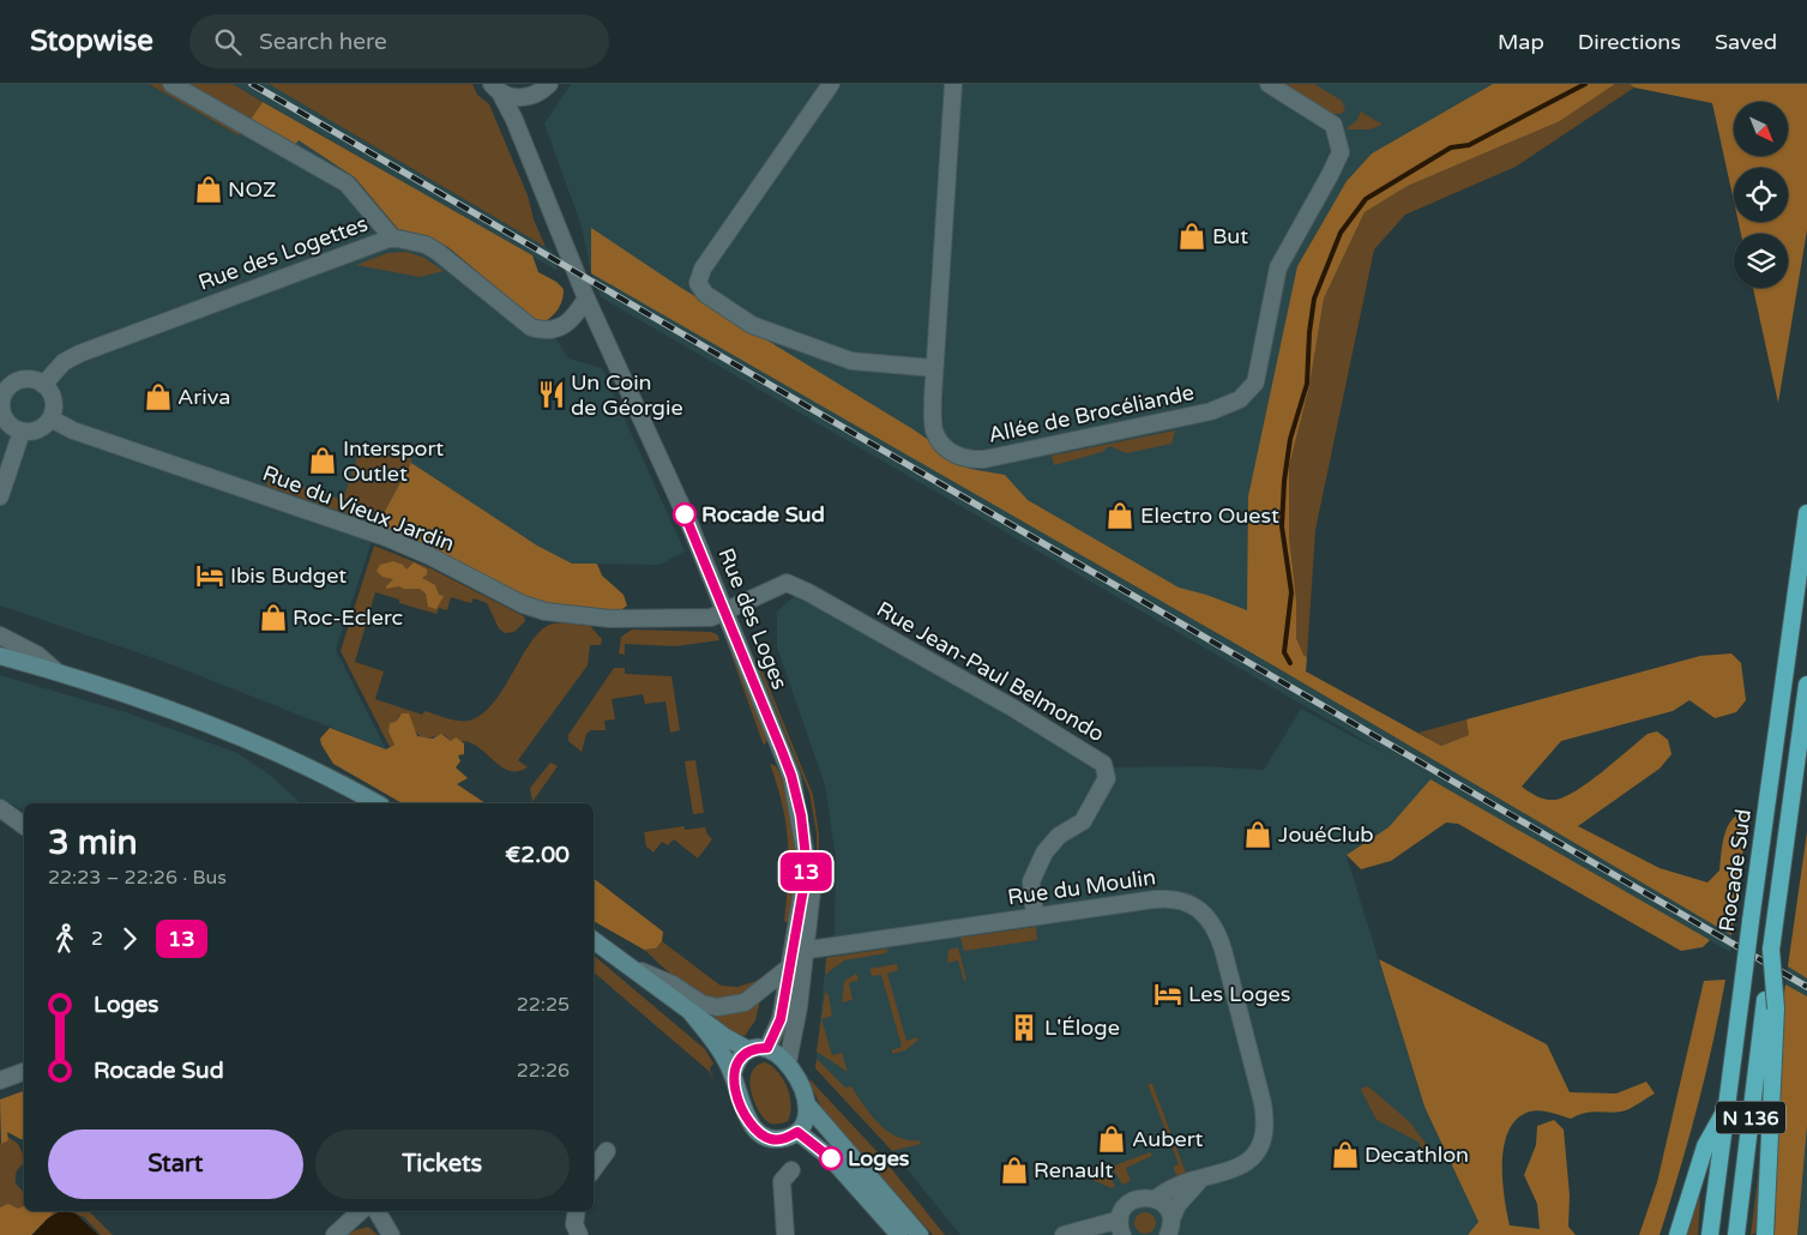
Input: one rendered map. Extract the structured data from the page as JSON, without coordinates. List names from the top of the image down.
{
  "streets": {
    "highway": ["Rocade Sud", "N 136"],
    "street": [
      "Rue des Logettes",
      "Allée de Brocéliande",
      "Rue du Vieux Jardin",
      "Rue des Loges",
      "Rue Jean-Paul Belmondo",
      "Rue du Moulin"
    ]
  },
  "crossings": [
    ["Rue des Logettes", "Rue du Vieux Jardin"],
    ["Rue des Logettes", "Rue des Loges"],
    ["Rue du Vieux Jardin", "Rue des Loges"],
    ["Rue du Vieux Jardin", "Rue Jean-Paul Belmondo"],
    ["Rue des Loges", "Rue Jean-Paul Belmondo"],
    ["Rue des Loges", "Rue du Moulin"],
    ["Rue Jean-Paul Belmondo", "Rue du Moulin"]
  ],
  "places": {
    "shop": [
      "NOZ",
      "But",
      "Ariva",
      "Intersport Outlet",
      "Electro Ouest",
      "Roc-Eclerc",
      "JouéClub",
      "Aubert",
      "Decathlon",
      "Renault"
    ],
    "restaurant": ["Un Coin de Géorgie"],
    "other": ["Rocade Sud", "Loges"],
    "hotel": ["Ibis Budget", "Les Loges"],
    "building": ["L'Éloge"]
  },
  "lines": ["bus line 13"],
  "north": "bottom right",
  "page": {
    "header": "Stopwise",
    "search": "Search here",
    "nav": ["Map", "Directions", "Saved"],
    "on_map": "13",
    "heading": ["3 min", "22:23 – 22:26 · Bus", "€2.00"],
    "legs": ["2", "13"],
    "list": [
      {
        "name": "Loges",
        "value": "22:25"
      },
      {
        "name": "Rocade Sud",
        "value": "22:26"
      }
    ],
    "buttons": ["Start", "Tickets"]
  }
}
